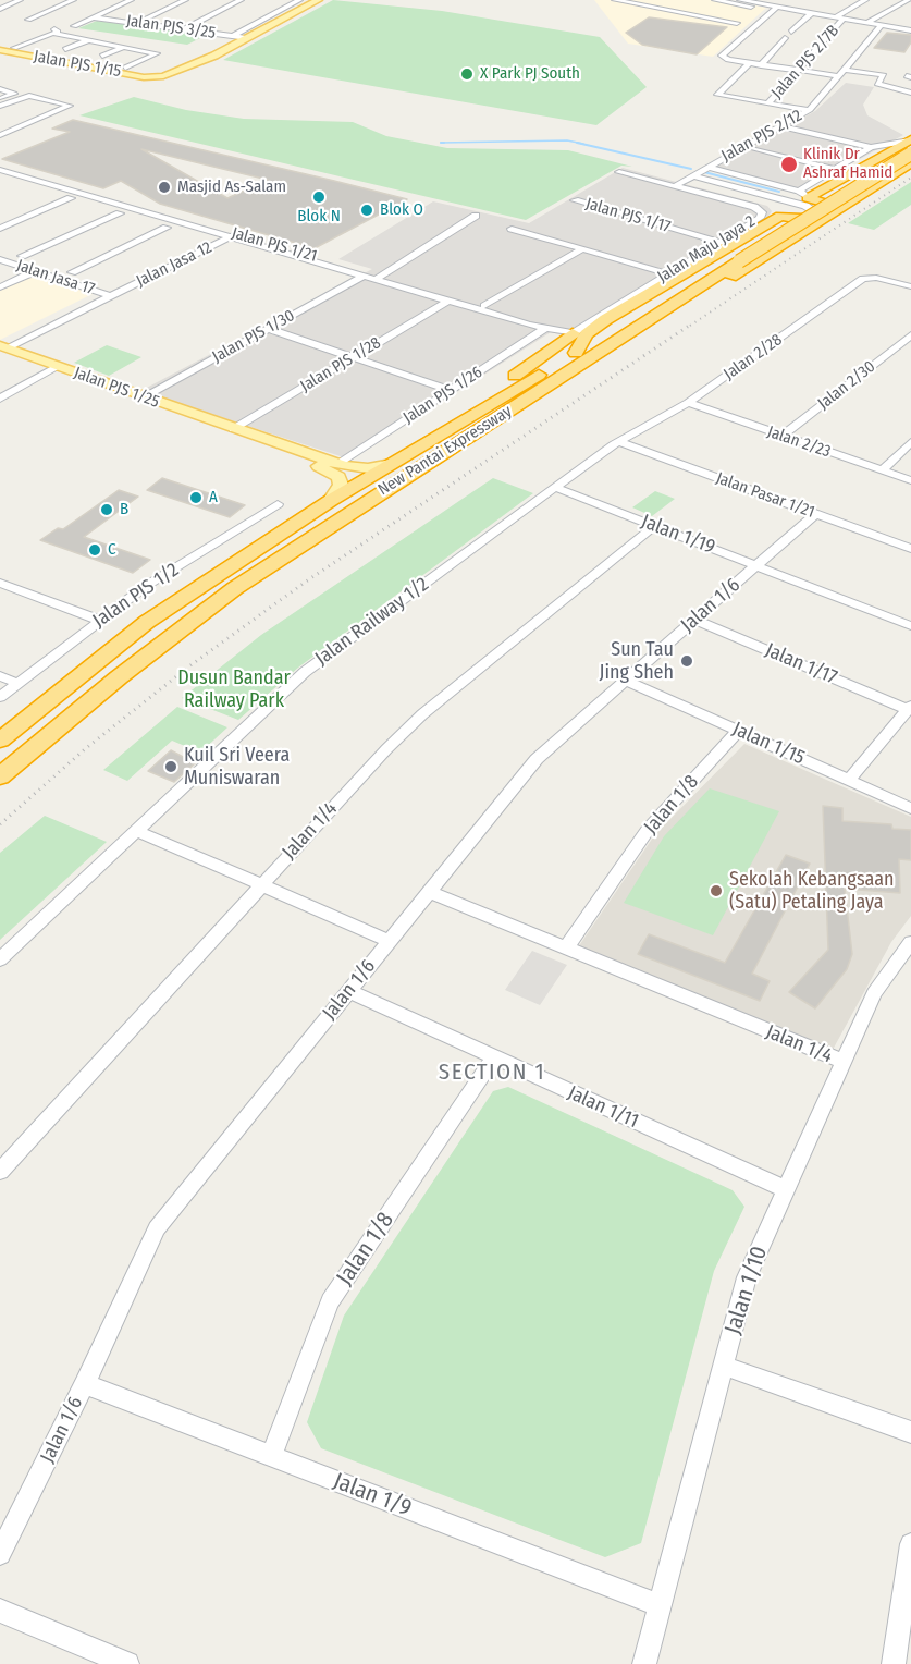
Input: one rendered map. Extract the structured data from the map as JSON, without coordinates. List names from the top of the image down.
{
  "streets": {
    "highway": ["New Pantai Expressway"],
    "main road": ["Jalan PJS 1/15", "Jalan PJS 1/25"],
    "street": [
      "Jalan PJS 3/25",
      "Jalan PJS 2/7B",
      "Jalan PJS 2/12",
      "Jalan PJS 1/17",
      "Jalan PJS 1/21",
      "Jalan Maju Jaya 2",
      "Jalan Jasa 12",
      "Jalan Jasa 17",
      "Jalan PJS 1/30",
      "Jalan 2/28",
      "Jalan PJS 1/28",
      "Jalan 2/30",
      "Jalan PJS 1/26",
      "Jalan 2/23",
      "Jalan Pasar 1/21",
      "Jalan 1/19",
      "Jalan PJS 1/2",
      "Jalan 1/6",
      "Jalan Railway 1/2",
      "Jalan 1/17",
      "Jalan 1/15",
      "Jalan 1/8",
      "Jalan 1/4",
      "Jalan 1/11",
      "Jalan 1/10",
      "Jalan 1/9"
    ]
  },
  "crossings": [
    ["Jalan PJS 2/7B", "Jalan PJS 2/12"],
    ["Jalan PJS 1/17", "Jalan Maju Jaya 2"],
    ["Jalan PJS 1/21", "Jalan Maju Jaya 2"],
    ["Jalan PJS 1/21", "Jalan Jasa 12"],
    ["Jalan PJS 1/21", "Jalan PJS 1/30"],
    ["Jalan PJS 1/21", "Jalan PJS 1/28"],
    ["Jalan PJS 1/21", "Jalan PJS 1/26"],
    ["Jalan Jasa 12", "Jalan Jasa 17"],
    ["Jalan Jasa 12", "Jalan PJS 1/25"],
    ["Jalan PJS 1/30", "Jalan PJS 1/25"],
    ["Jalan 2/28", "Jalan 2/23"],
    ["Jalan 2/28", "Jalan Pasar 1/21"],
    ["Jalan 2/28", "Jalan Railway 1/2"],
    ["Jalan PJS 1/28", "Jalan PJS 1/25"],
    ["Jalan 2/30", "Jalan 2/23"],
    ["Jalan PJS 1/25", "Jalan PJS 1/26"],
    ["Jalan PJS 1/25", "New Pantai Expressway"],
    ["Jalan Pasar 1/21", "Jalan 1/6"],
    ["Jalan Pasar 1/21", "Jalan Railway 1/2"],
    ["Jalan 1/19", "Jalan 1/6"],
    ["Jalan 1/19", "Jalan Railway 1/2"],
    ["Jalan 1/19", "Jalan 1/4"],
    ["Jalan 1/6", "Jalan 1/17"],
    ["Jalan 1/6", "Jalan 1/15"],
    ["Jalan 1/6", "Jalan 1/4"],
    ["Jalan 1/6", "Jalan 1/11"],
    ["Jalan 1/6", "Jalan 1/9"],
    ["Jalan 1/15", "Jalan 1/8"],
    ["Jalan 1/8", "Jalan 1/4"],
    ["Jalan 1/8", "Jalan 1/11"],
    ["Jalan 1/8", "Jalan 1/9"],
    ["Jalan 1/4", "Jalan 1/10"],
    ["Jalan 1/11", "Jalan 1/10"],
    ["Jalan 1/10", "Jalan 1/9"]
  ],
  "districts": ["SECTION 1"],
  "parks": ["Dusun Bandar Railway Park"],
  "places": [
    "X Park PJ South",
    "Klinik Dr Ashraf Hamid",
    "Masjid As-Salam",
    "Blok N",
    "Blok O",
    "A",
    "B",
    "C",
    "Sun Tau Jing Sheh",
    "Kuil Sri Veera Muniswaran",
    "Sekolah Kebangsaan (Satu) Petaling Jaya"
  ]
}
